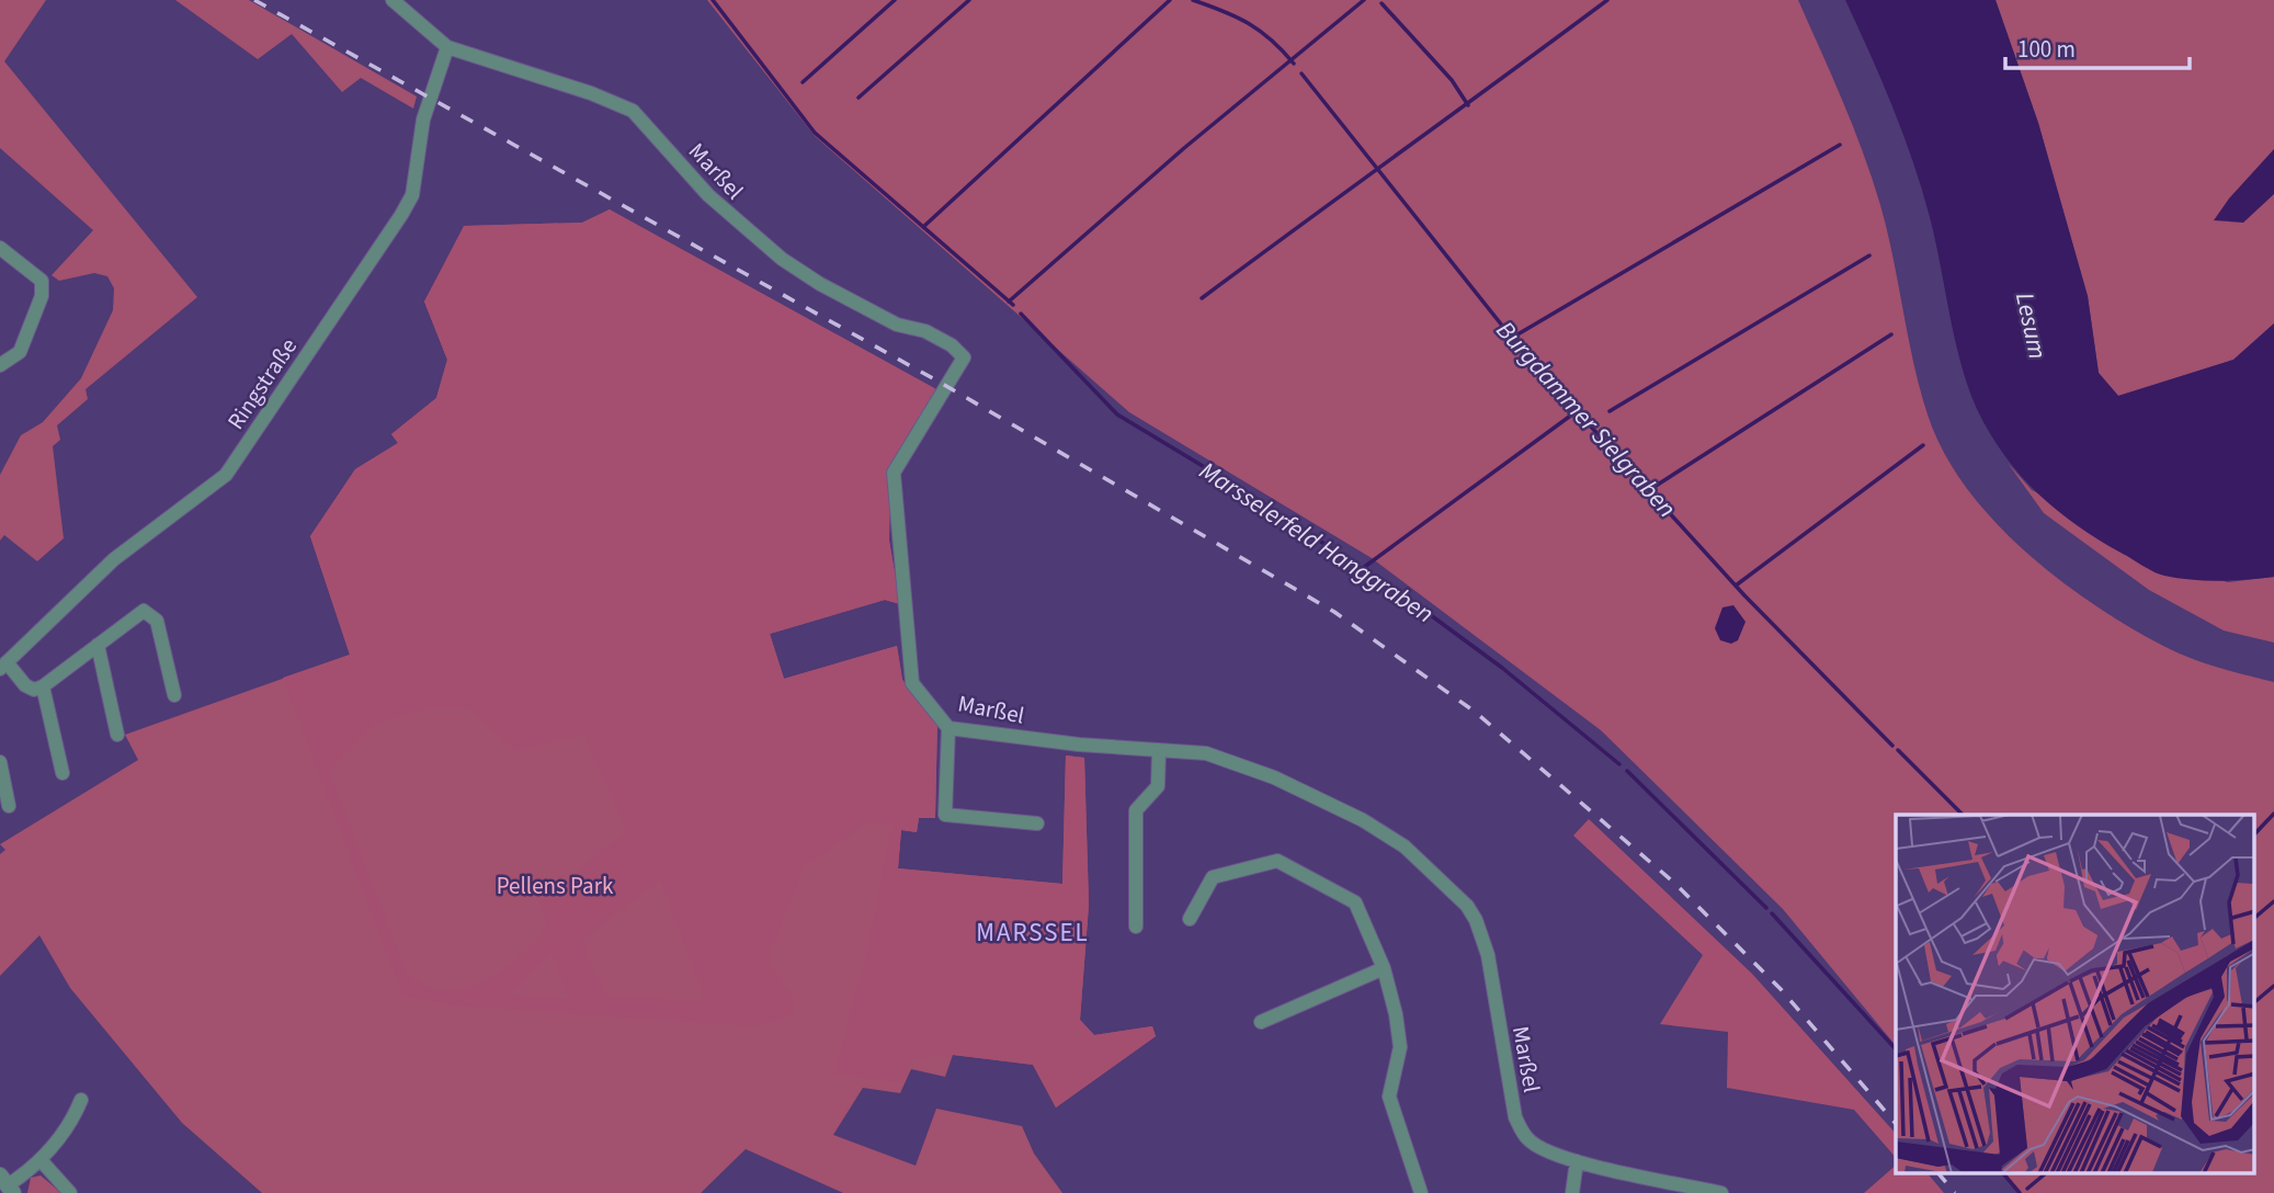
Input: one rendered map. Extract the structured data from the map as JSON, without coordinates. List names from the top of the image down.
{
  "streets": {
    "street": ["Marßel", "Ringstraße"]
  },
  "crossings": [
    ["Marßel", "Ringstraße"]
  ],
  "districts": ["MARSSEL"],
  "water": ["Lesum", "Burgdammer Sielgraben", "Marsselerfeld Hanggraben"],
  "parks": ["Pellens Park"],
  "scale_bar": "100 m"
}
